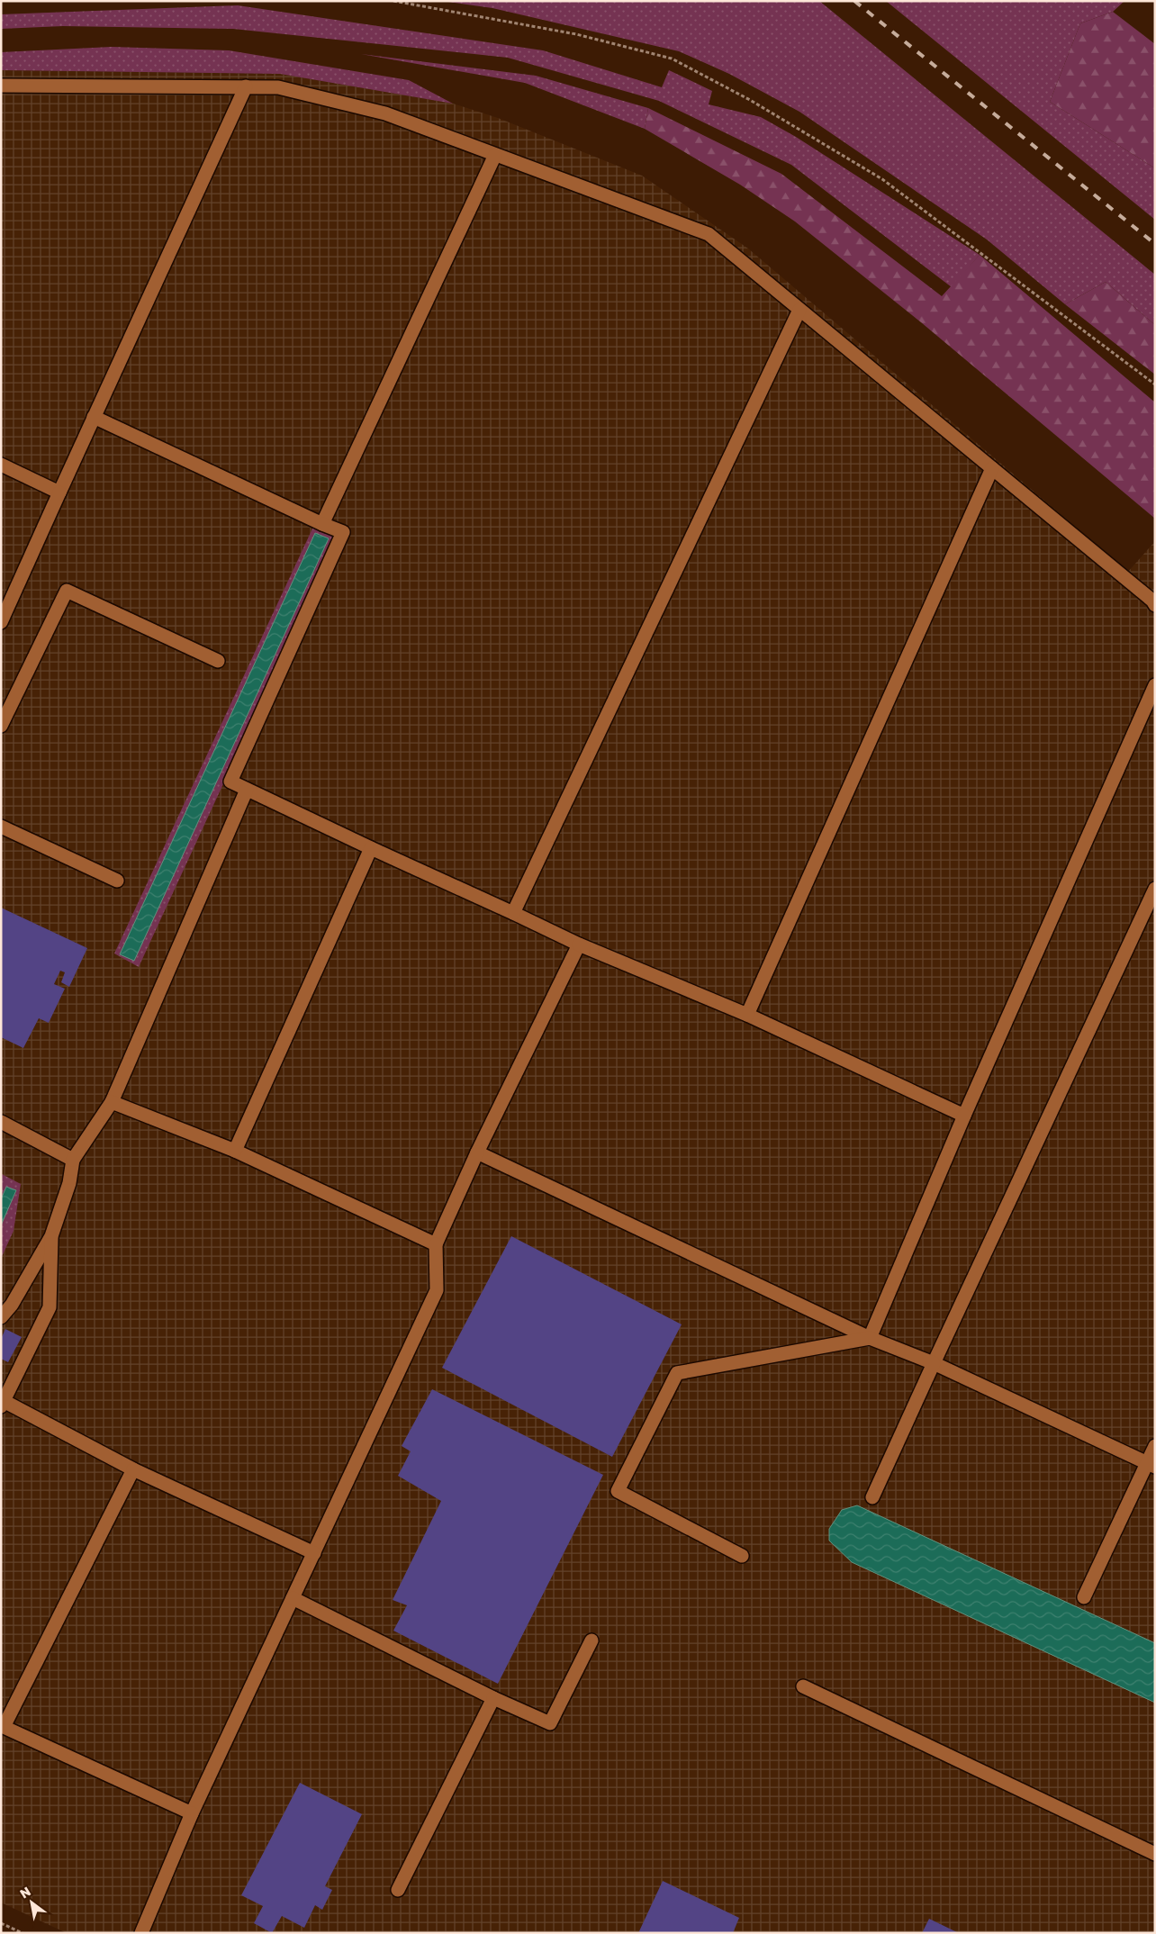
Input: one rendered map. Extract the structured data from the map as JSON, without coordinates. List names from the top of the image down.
{
  "north": "top left"
}
